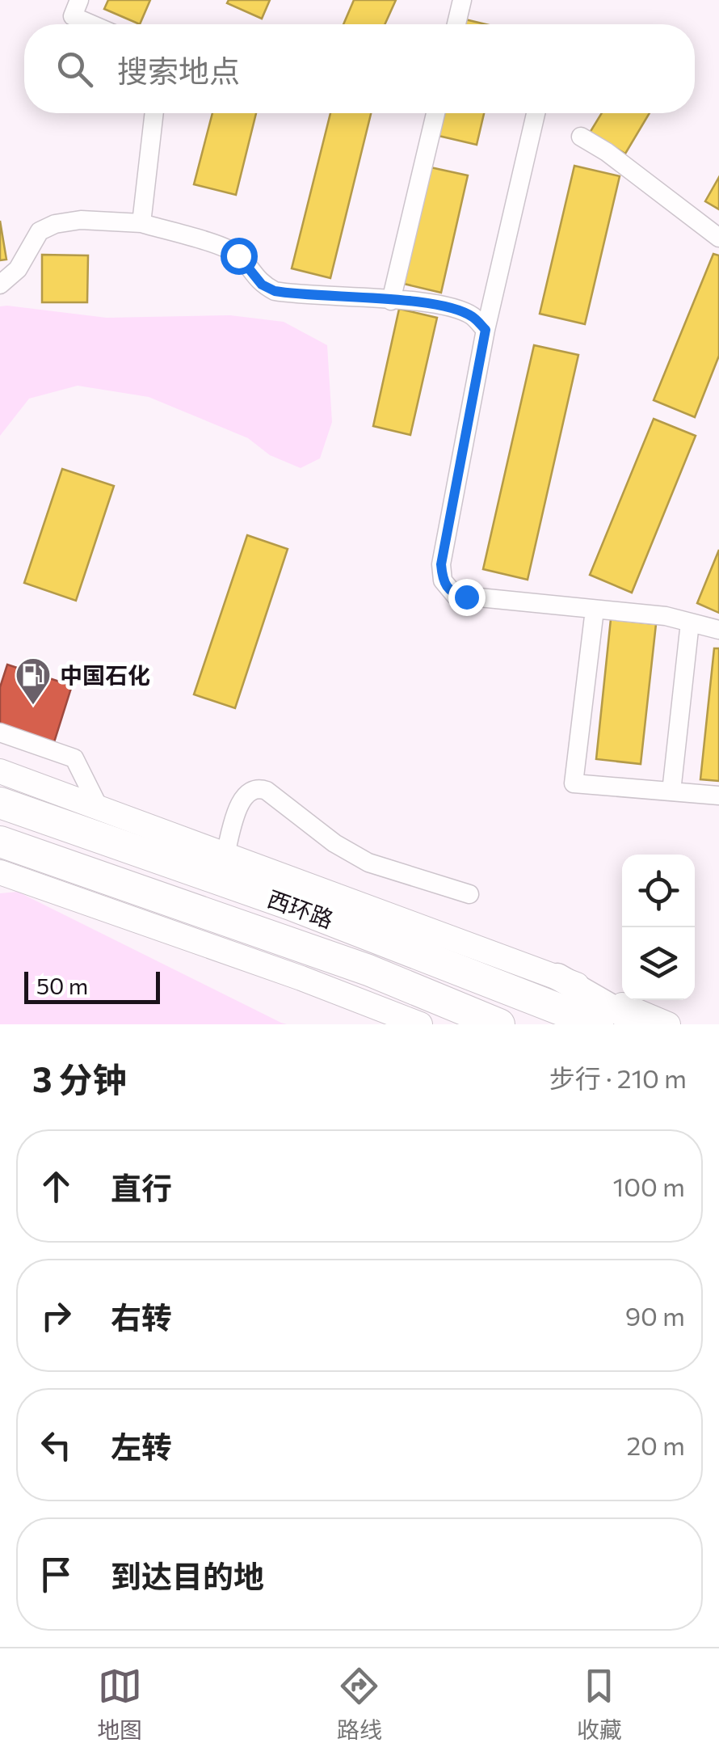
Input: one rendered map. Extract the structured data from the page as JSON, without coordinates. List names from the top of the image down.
{
  "streets": {
    "highway": ["西环路"]
  },
  "places": {
    "fuel station": ["中国石化"]
  },
  "scale_bar": "50 m",
  "page": {
    "search": "搜索地点",
    "scale": "50 m",
    "heading": ["3 分钟", "步行 · 210 m"],
    "list": [
      ["直行", "100 m"],
      ["右转", "90 m"],
      ["左转", "20 m"],
      "到达目的地"
    ],
    "nav": ["地图", "路线", "收藏"]
  }
}
